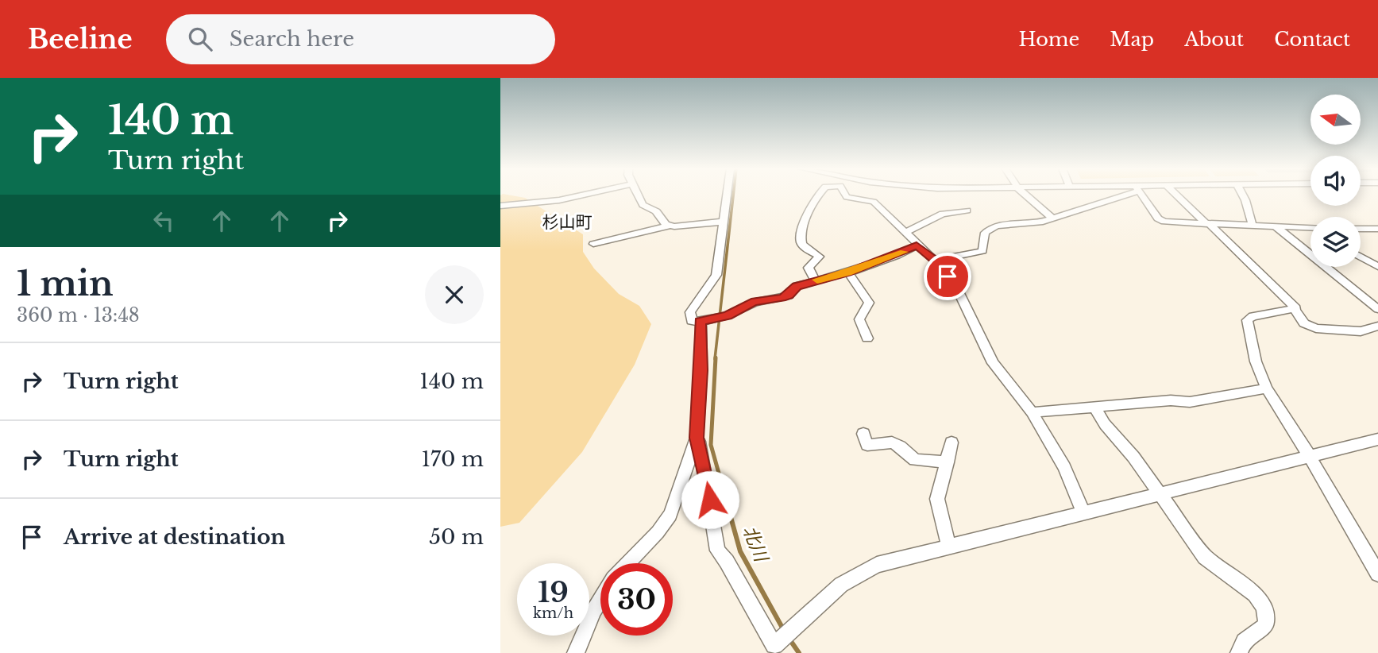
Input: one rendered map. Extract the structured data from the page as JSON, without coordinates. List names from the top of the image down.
{
  "districts": ["杉山町"],
  "water": ["北川"],
  "north": "left",
  "page": {
    "header": "Beeline",
    "search": "Search here",
    "nav": [
      "Home",
      "Map",
      "About",
      "Contact"
    ],
    "turn": ["140 m", "Turn right"],
    "heading": ["1 min", "360 m · 13:48"],
    "list": [
      {
        "name": "Turn right",
        "value": "140 m"
      },
      {
        "name": "Turn right",
        "value": "170 m"
      },
      {
        "name": "Arrive at destination",
        "value": "50 m"
      }
    ],
    "speed": "19 km/h",
    "limit": "30"
  }
}
